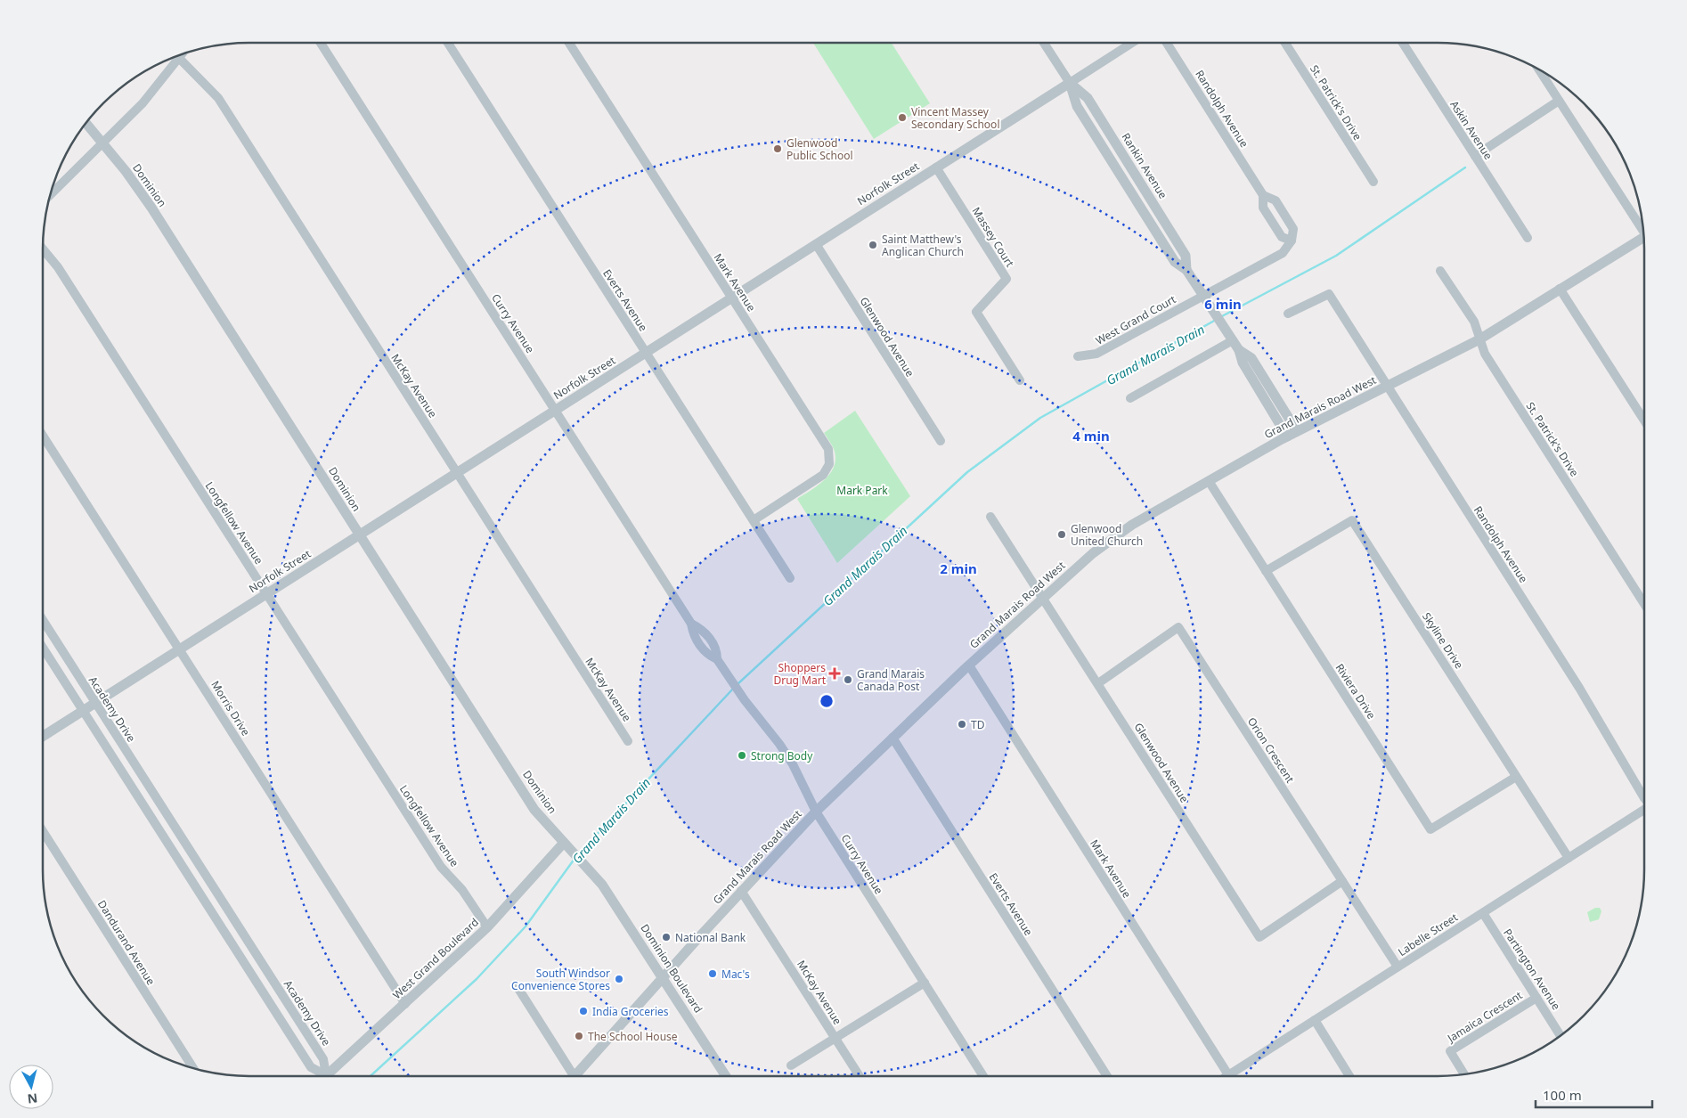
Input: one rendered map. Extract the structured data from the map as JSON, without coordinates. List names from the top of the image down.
{
  "streets": {
    "street": [
      "St. Patrick's Drive",
      "Randolph Avenue",
      "Askin Avenue",
      "Norfolk Street",
      "Dominion",
      "Massey Court",
      "Mark Avenue",
      "Everts Avenue",
      "West Grand Court",
      "Curry Avenue",
      "Glenwood Avenue",
      "McKay Avenue",
      "Grand Marais Road West",
      "Longfellow Avenue",
      "Skyline Drive",
      "Riviera Drive",
      "Morris Drive",
      "Academy Drive",
      "Orion Crescent",
      "Labelle Street",
      "Dandurand Avenue",
      "West Grand Boulevard",
      "Dominion Boulevard",
      "Partington Avenue",
      "Jamaica Crescent"
    ]
  },
  "crossings": [
    ["St. Patrick's Drive", "Grand Marais Road West"],
    ["Randolph Avenue", "West Grand Court"],
    ["Randolph Avenue", "Grand Marais Road West"],
    ["Norfolk Street", "Dominion"],
    ["Norfolk Street", "Massey Court"],
    ["Norfolk Street", "Mark Avenue"],
    ["Norfolk Street", "Everts Avenue"],
    ["Norfolk Street", "Curry Avenue"],
    ["Norfolk Street", "Glenwood Avenue"],
    ["Norfolk Street", "McKay Avenue"],
    ["Norfolk Street", "Longfellow Avenue"],
    ["Norfolk Street", "Morris Drive"],
    ["Norfolk Street", "Academy Drive"],
    ["Dominion", "West Grand Boulevard"],
    ["Dominion", "Dominion Boulevard"],
    ["Mark Avenue", "Everts Avenue"],
    ["Mark Avenue", "Grand Marais Road West"],
    ["Everts Avenue", "Grand Marais Road West"],
    ["Curry Avenue", "Grand Marais Road West"],
    ["Glenwood Avenue", "Grand Marais Road West"],
    ["Glenwood Avenue", "Orion Crescent"],
    ["McKay Avenue", "Grand Marais Road West"],
    ["Grand Marais Road West", "Riviera Drive"],
    ["Grand Marais Road West", "Dominion Boulevard"],
    ["Longfellow Avenue", "West Grand Boulevard"],
    ["Skyline Drive", "Riviera Drive"],
    ["Skyline Drive", "Labelle Street"],
    ["Morris Drive", "West Grand Boulevard"],
    ["Academy Drive", "West Grand Boulevard"],
    ["Orion Crescent", "Labelle Street"],
    ["Labelle Street", "Partington Avenue"],
    ["Partington Avenue", "Jamaica Crescent"]
  ],
  "water": ["Grand Marais Drain"],
  "parks": ["Mark Park"],
  "places": {
    "other": [
      "Vincent Massey Secondary School",
      "Glenwood Public School",
      "Saint Matthew's Anglican Church",
      "Glenwood United Church",
      "Grand Marais Canada Post",
      "TD",
      "Strong Body",
      "National Bank",
      "Mac's",
      "South Windsor Convenience Stores",
      "India Groceries",
      "The School House"
    ],
    "health": ["Shoppers Drug Mart"]
  },
  "scale_bar": "100 m",
  "north": "bottom",
  "rings": ["6 min", "4 min", "2 min"]
}
